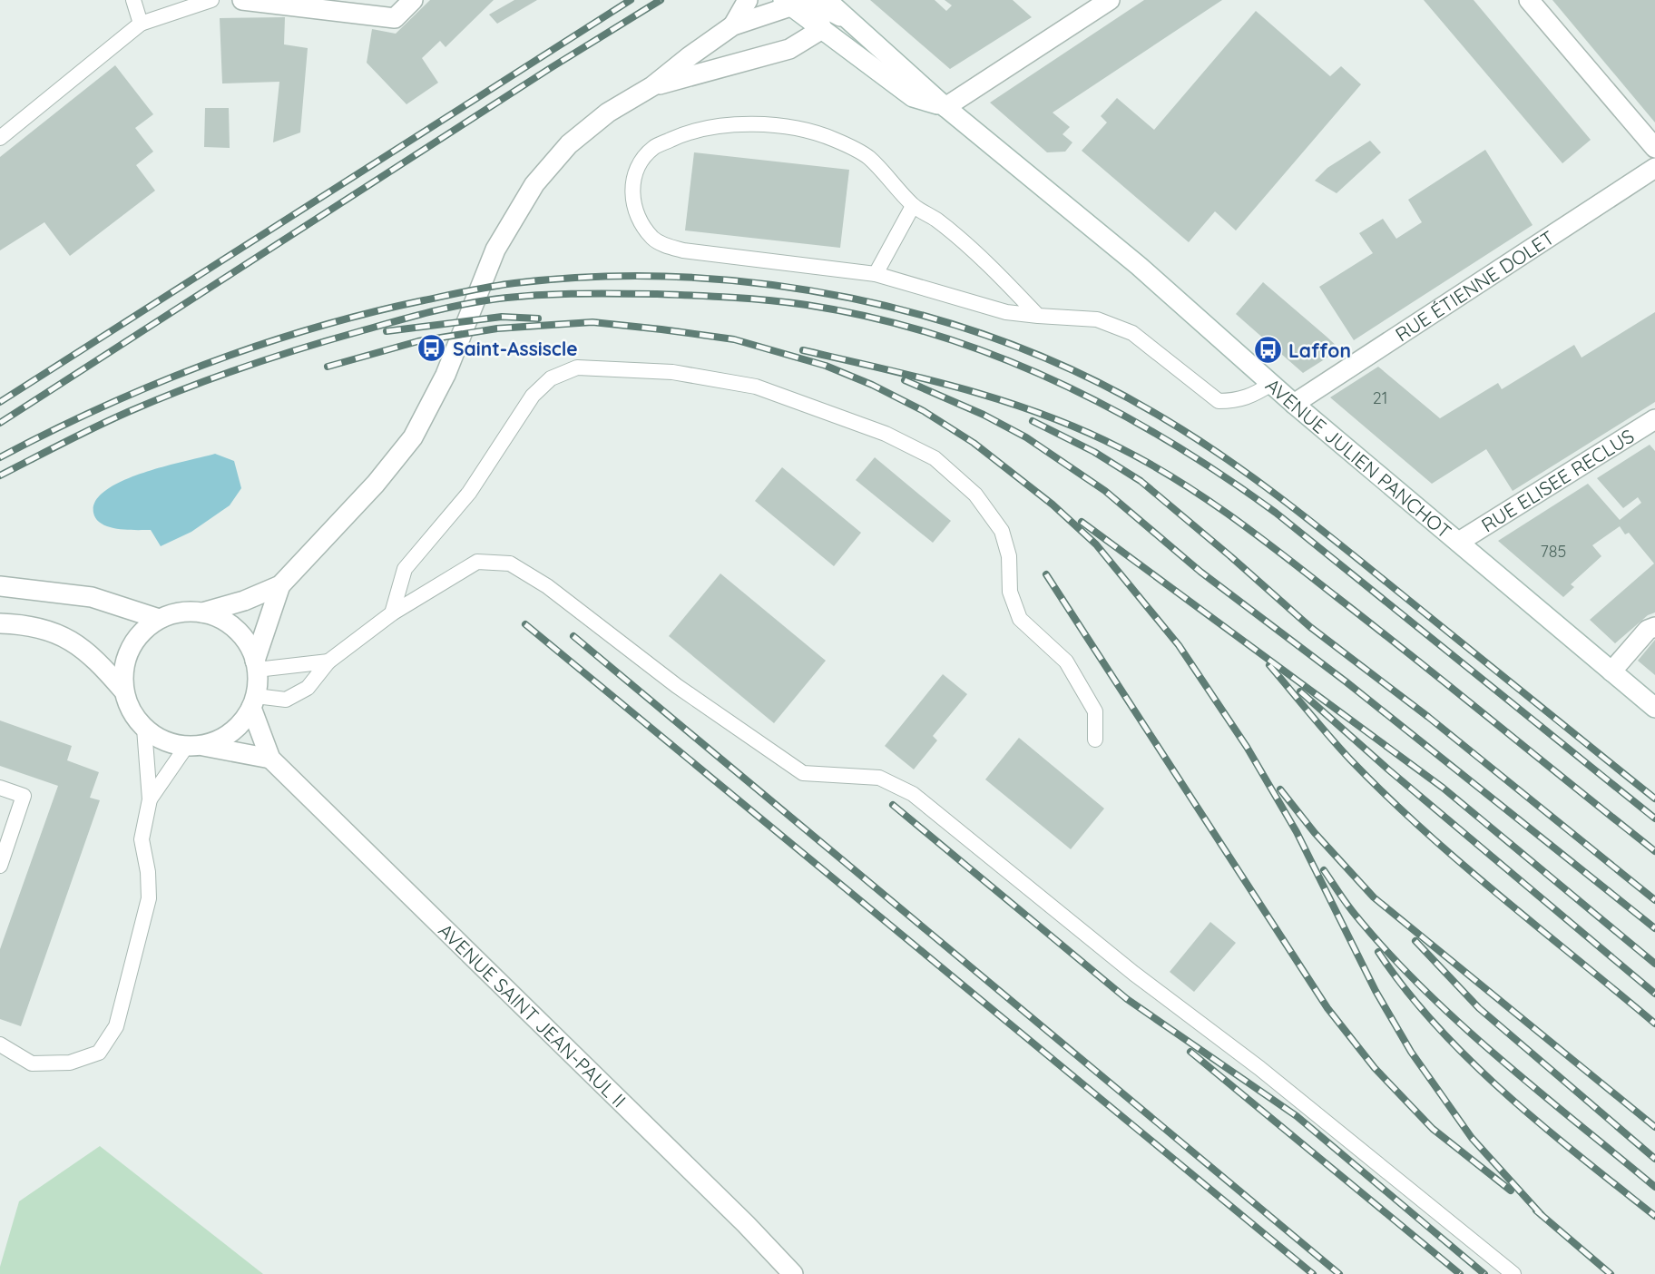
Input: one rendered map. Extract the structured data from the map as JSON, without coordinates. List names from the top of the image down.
{
  "streets": {
    "street": [
      "RUE ÉTIENNE DOLET",
      "AVENUE JULIEN PANCHOT",
      "RUE ELISEE RECLUS",
      "AVENUE SAINT JEAN-PAUL II"
    ]
  },
  "crossings": [
    ["RUE ÉTIENNE DOLET", "AVENUE JULIEN PANCHOT"],
    ["AVENUE JULIEN PANCHOT", "RUE ELISEE RECLUS"]
  ],
  "places": {
    "bus stop": ["Saint-Assiscle", "Laffon"]
  },
  "house_numbers": ["21", "785"]
}
